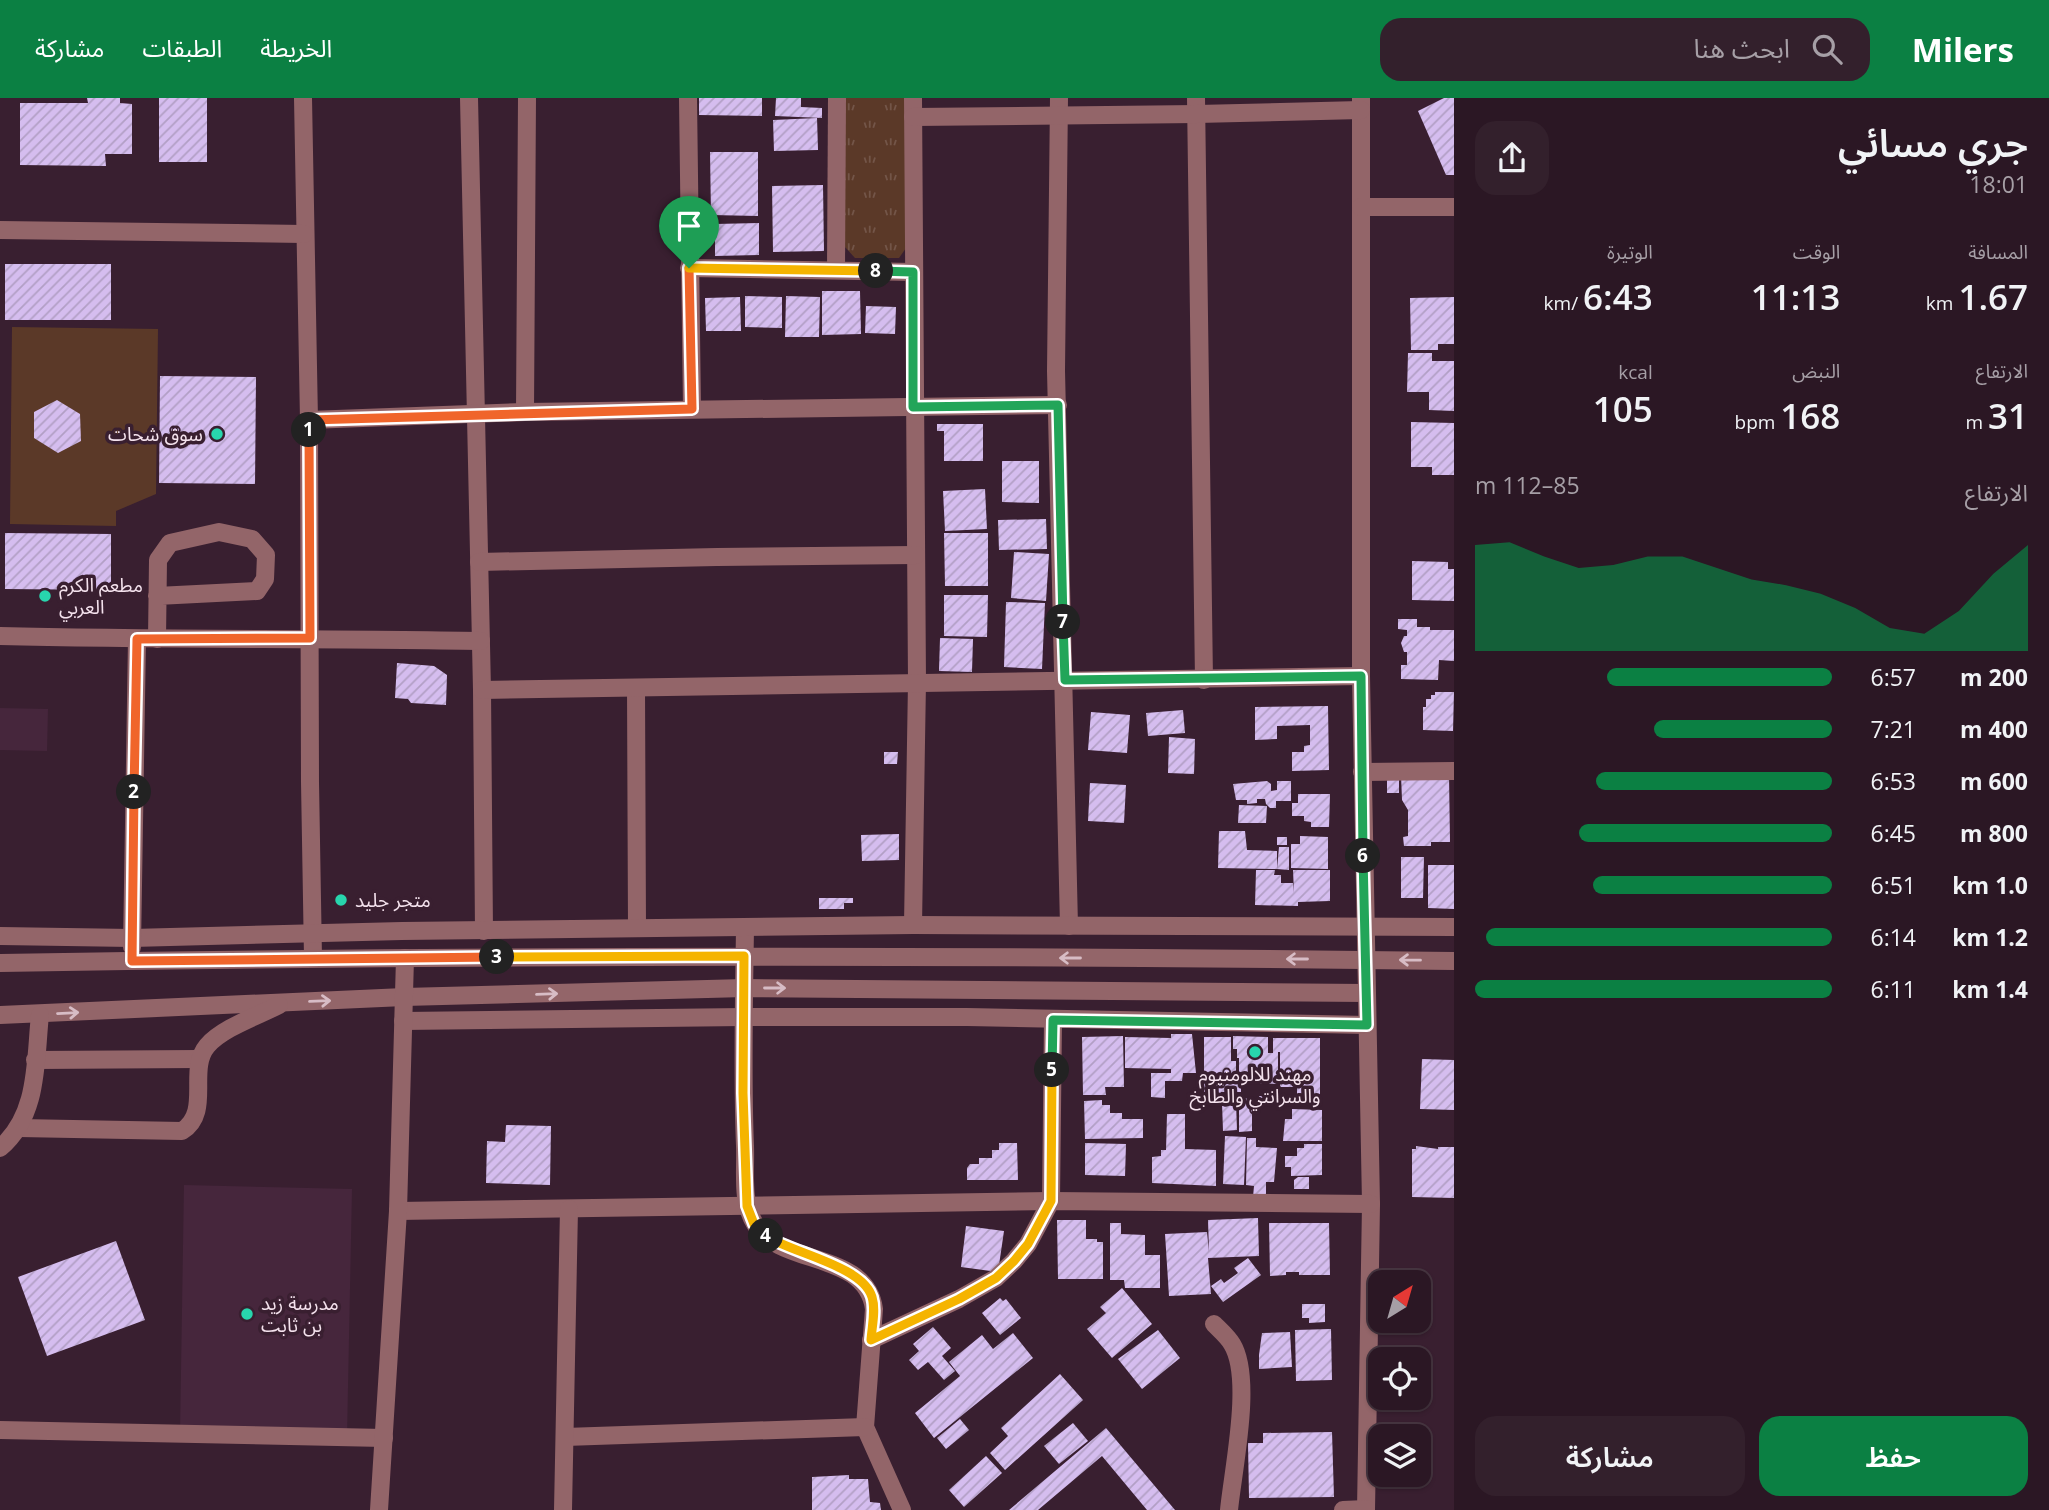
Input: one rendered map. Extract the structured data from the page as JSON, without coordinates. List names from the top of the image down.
{
  "places": [
    "سوق شحات",
    "مطعم الكرم العربي",
    "متجر جليد",
    "مهند للالومنيوم والسرانتي والطابخ",
    "مدرسة زيد بن ثابت"
  ],
  "north": "top right",
  "page": {
    "header": "Milers",
    "search": "ابحث هنا",
    "nav": ["الخريطة", "الطبقات", "مشاركة"],
    "heading": ["جري مسائي", "18:01"],
    "stats": [
      ["المسافة", "1.67 km"],
      ["الوقت", "11:13"],
      ["الوتيرة", "6:43 /km"],
      ["الارتفاع", "31 m"],
      ["النبض", "168 bpm"],
      ["kcal", "105"]
    ],
    "pins": [
      "8",
      "1",
      "7",
      "2",
      "6",
      "3",
      "5",
      "4"
    ],
    "chart": ["الارتفاع", "85–112 m"],
    "list": [
      {
        "name": "200 m",
        "note": "6:57"
      },
      {
        "name": "400 m",
        "note": "7:21"
      },
      {
        "name": "600 m",
        "note": "6:53"
      },
      {
        "name": "800 m",
        "note": "6:45"
      },
      {
        "name": "1.0 km",
        "note": "6:51"
      },
      {
        "name": "1.2 km",
        "note": "6:14"
      },
      {
        "name": "1.4 km",
        "note": "6:11"
      }
    ],
    "buttons": ["حفظ", "مشاركة"]
  }
}
